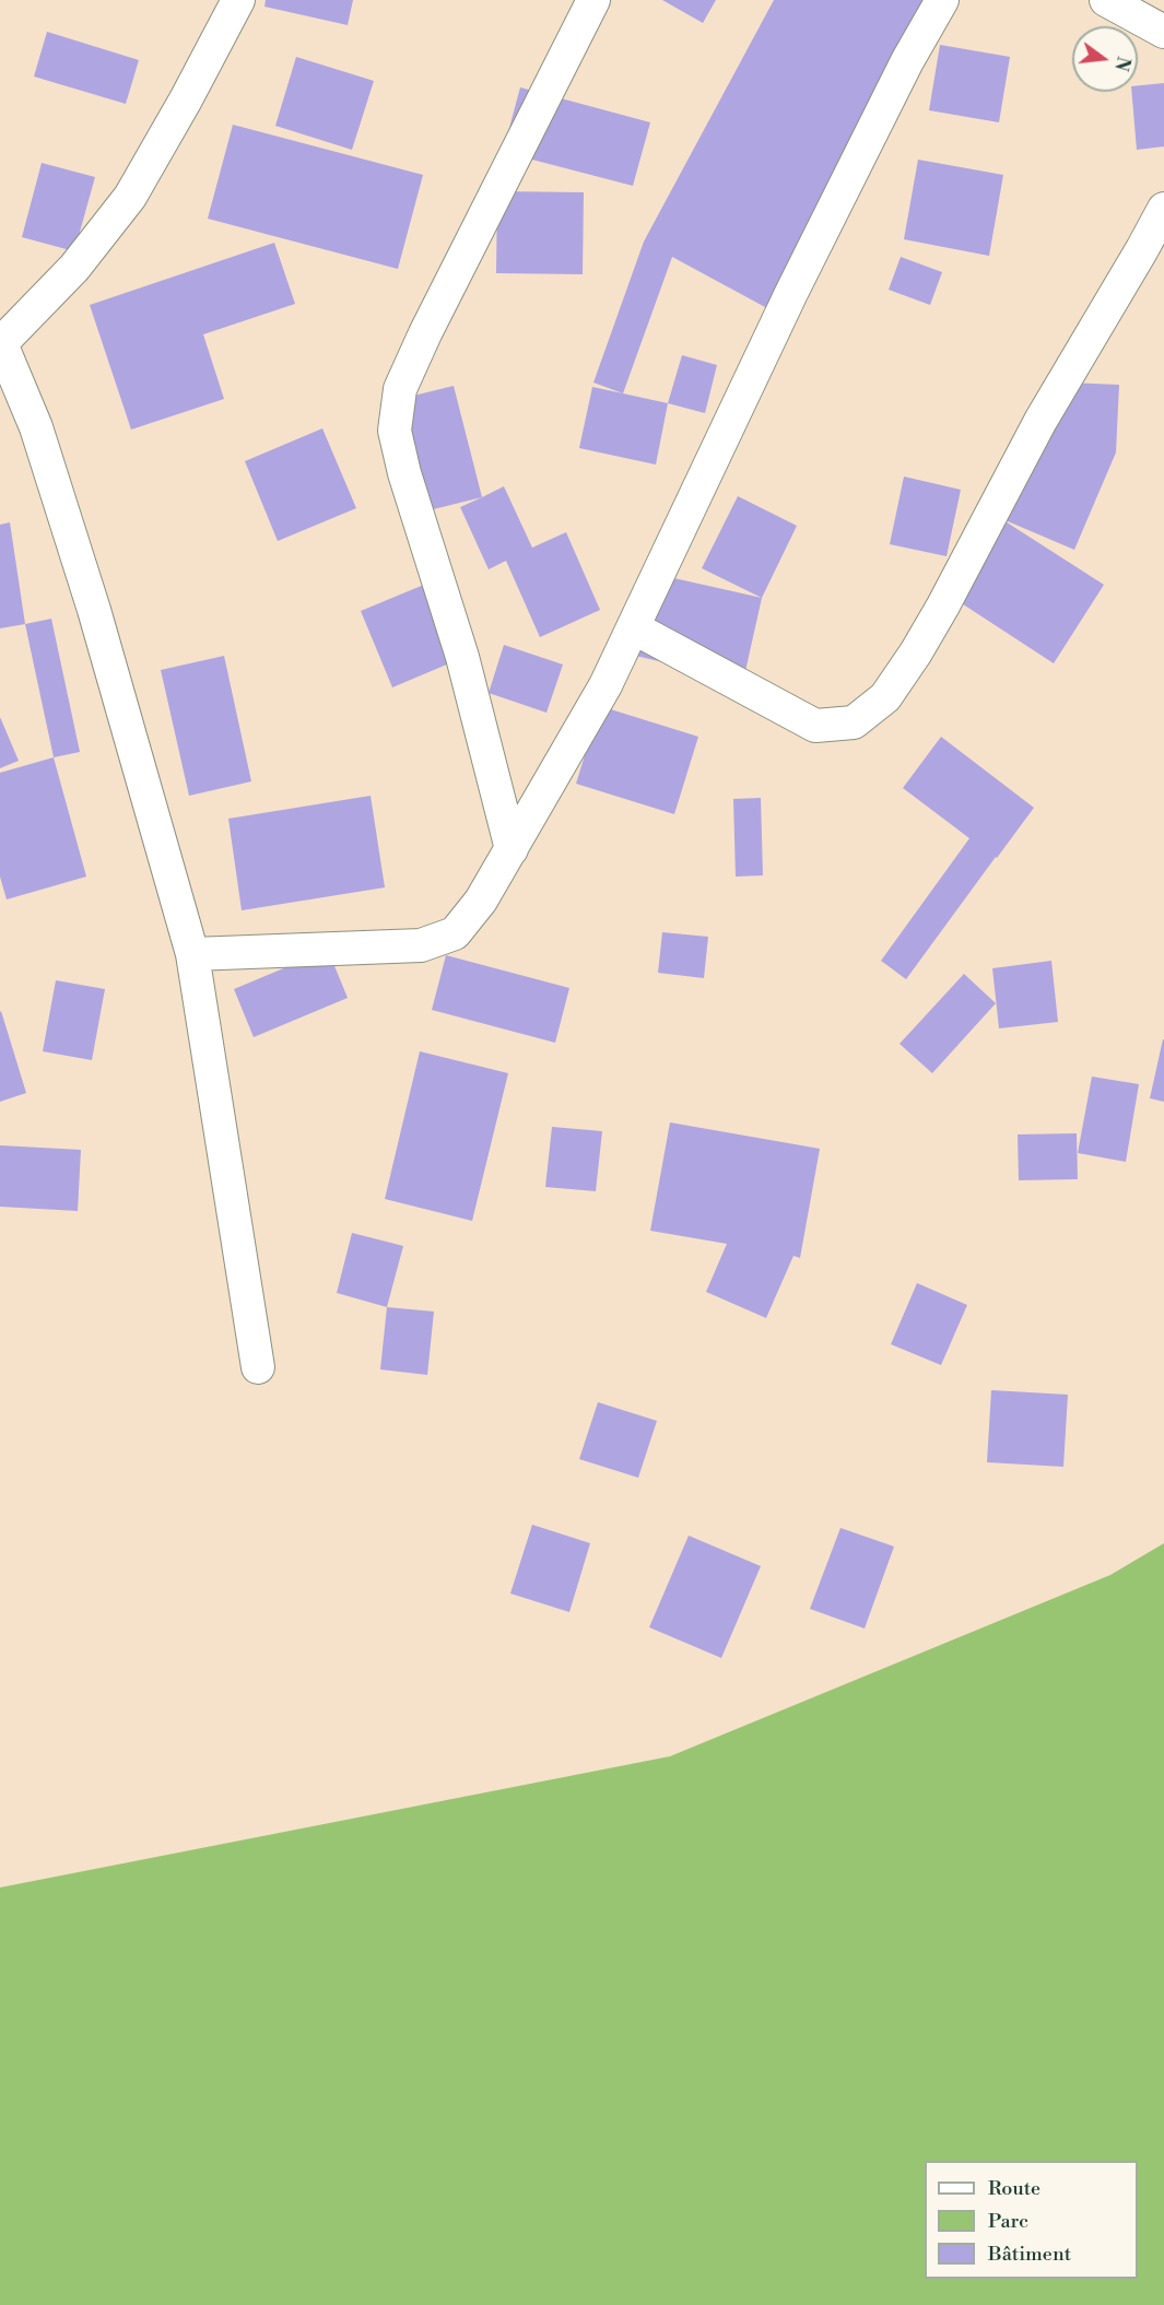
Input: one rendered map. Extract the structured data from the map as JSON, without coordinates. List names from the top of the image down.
{
  "legend": ["Route", "Parc", "Bâtiment"],
  "north": "right"
}
